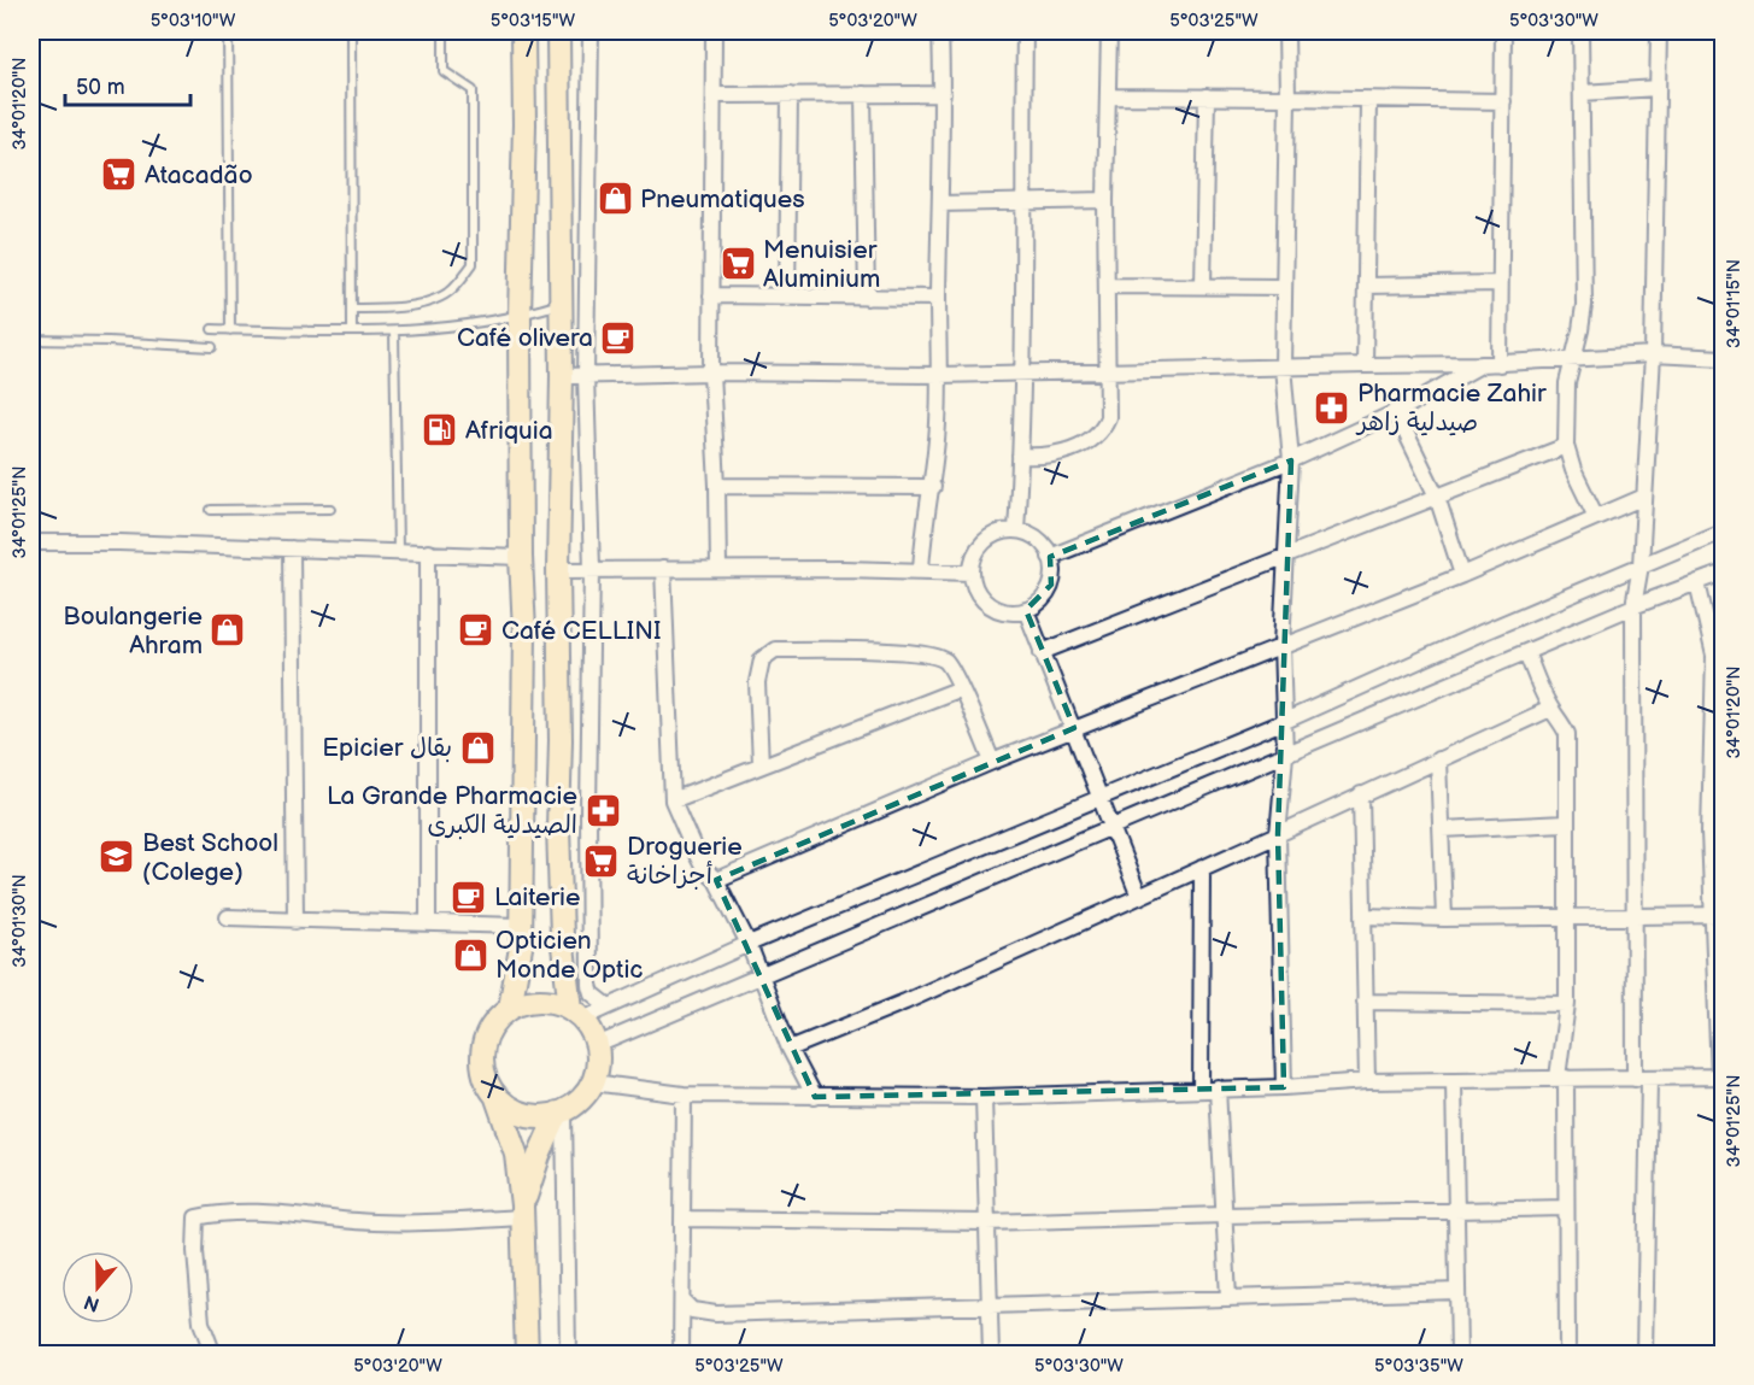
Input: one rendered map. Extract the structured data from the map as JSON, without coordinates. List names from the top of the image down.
{
  "places": {
    "supermarket": ["Atacadão", "Menuisier Aluminium", "Droguerie أجزاخانة"],
    "shop": [
      "Pneumatiques",
      "Boulangerie Ahram",
      "Epicier بقال",
      "Opticien Monde Optic"
    ],
    "cafe": ["Café olivera", "Café CELLINI", "Laiterie"],
    "pharmacy": ["Pharmacie Zahir صيدلية زاهر", "La Grande Pharmacie الصيدلية الكبرى"],
    "fuel station": ["Afriquia"],
    "school or university": ["Best School (Colege)"]
  },
  "scale_bar": "50 m",
  "north": "bottom",
  "coordinates": [
    "5°03'10\"W",
    "5°03'15\"W",
    "5°03'20\"W",
    "5°03'25\"W",
    "5°03'30\"W",
    "34°01'20\"N",
    "34°01'15\"N",
    "34°01'25\"N",
    "34°01'30\"N",
    "5°03'35\"W"
  ]
}
